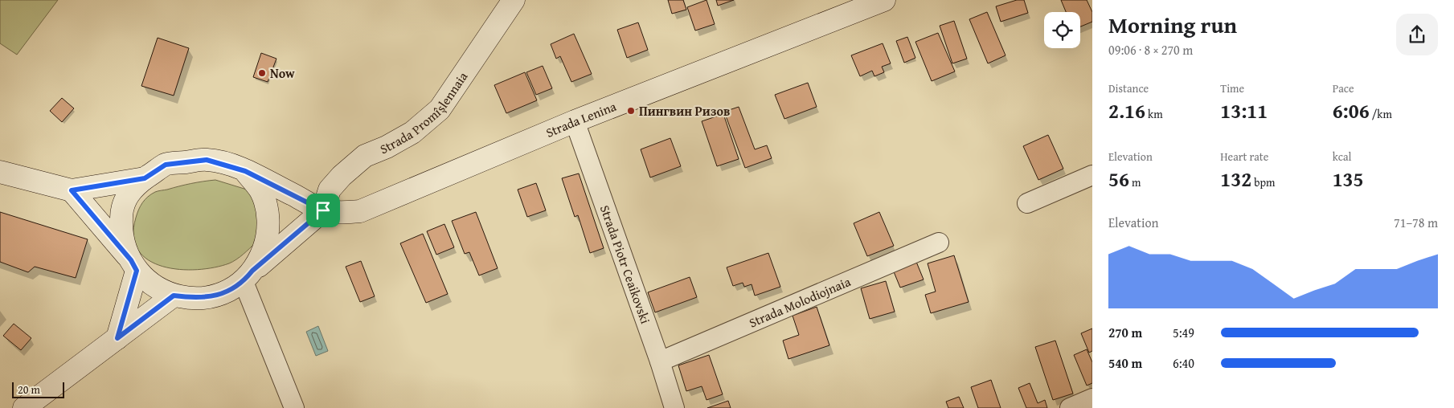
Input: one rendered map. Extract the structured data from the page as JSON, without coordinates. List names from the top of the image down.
{
  "streets": {
    "street": [
      "Strada Promîșlennaia",
      "Strada Lenina",
      "Strada Piotr Ceaikovski",
      "Strada Molodiojnaia"
    ]
  },
  "crossings": [
    ["Strada Promîșlennaia", "Strada Lenina"],
    ["Strada Lenina", "Strada Piotr Ceaikovski"],
    ["Strada Piotr Ceaikovski", "Strada Molodiojnaia"]
  ],
  "places": ["Now", "Пингвин Ризов"],
  "scale_bar": "20 m",
  "page": {
    "heading": ["Morning run", "09:06 · 8 × 270 m"],
    "stats": [
      ["Distance", "2.16 km"],
      ["Time", "13:11"],
      ["Pace", "6:06 /km"],
      ["Elevation", "56 m"],
      ["Heart rate", "132 bpm"],
      ["kcal", "135"]
    ],
    "chart": ["Elevation", "71–78 m"],
    "list": [
      {
        "name": "270 m",
        "note": "5:49"
      },
      {
        "name": "540 m",
        "note": "6:40"
      }
    ],
    "scale": "20 m"
  }
}
